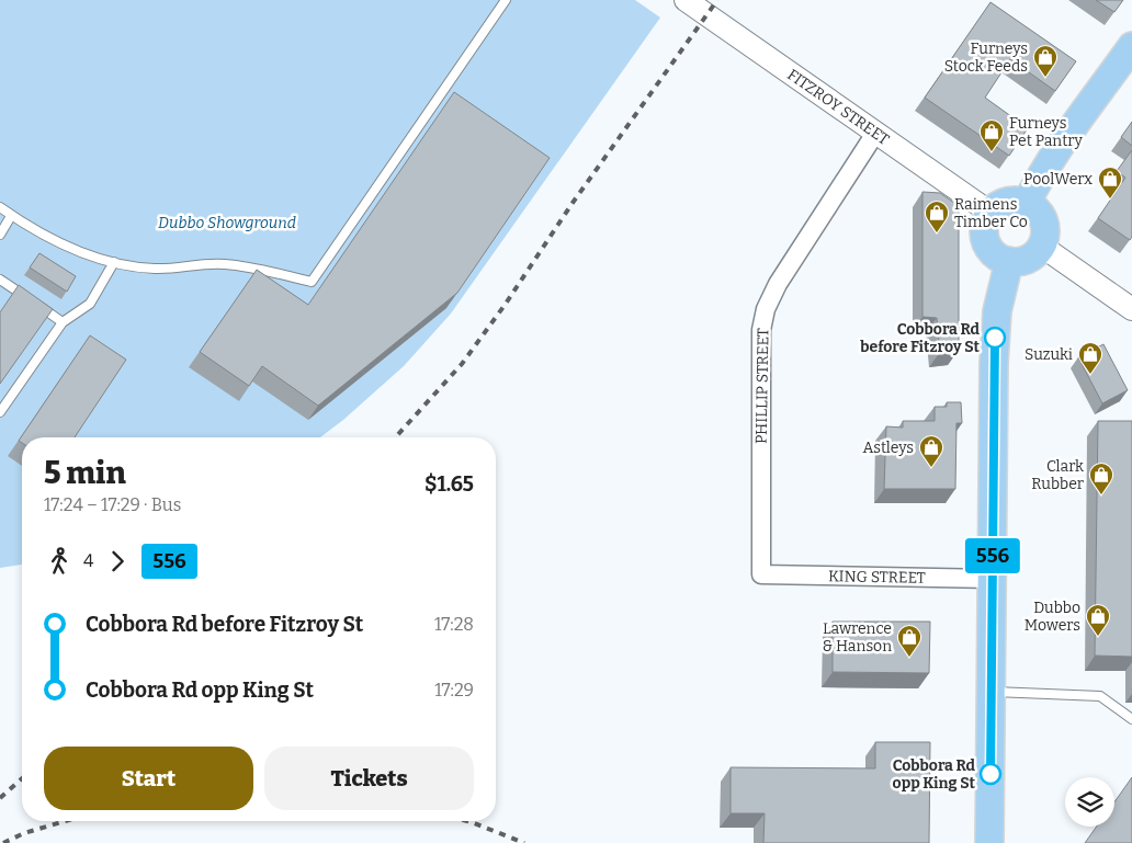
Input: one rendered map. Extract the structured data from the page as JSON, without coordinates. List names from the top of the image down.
{
  "streets": {
    "street": ["FITZROY STREET", "PHILLIP STREET", "KING STREET"]
  },
  "crossings": [
    ["FITZROY STREET", "PHILLIP STREET"],
    ["PHILLIP STREET", "KING STREET"]
  ],
  "parks": ["Dubbo Showground"],
  "places": {
    "shop": [
      "Furneys Stock Feeds",
      "Furneys Pet Pantry",
      "PoolWerx",
      "Raimens Timber Co",
      "Suzuki",
      "Astleys",
      "Clark Rubber",
      "Dubbo Mowers",
      "Lawrence & Hanson"
    ],
    "other": ["Cobbora Rd before Fitzroy St", "Cobbora Rd opp King St"]
  },
  "lines": ["bus line 556"],
  "page": {
    "on_map": "556",
    "heading": ["5 min", "17:24 – 17:29 · Bus", "$1.65"],
    "legs": ["4", "556"],
    "list": [
      {
        "name": "Cobbora Rd before Fitzroy St",
        "value": "17:28"
      },
      {
        "name": "Cobbora Rd opp King St",
        "value": "17:29"
      }
    ],
    "buttons": ["Start", "Tickets"]
  }
}
